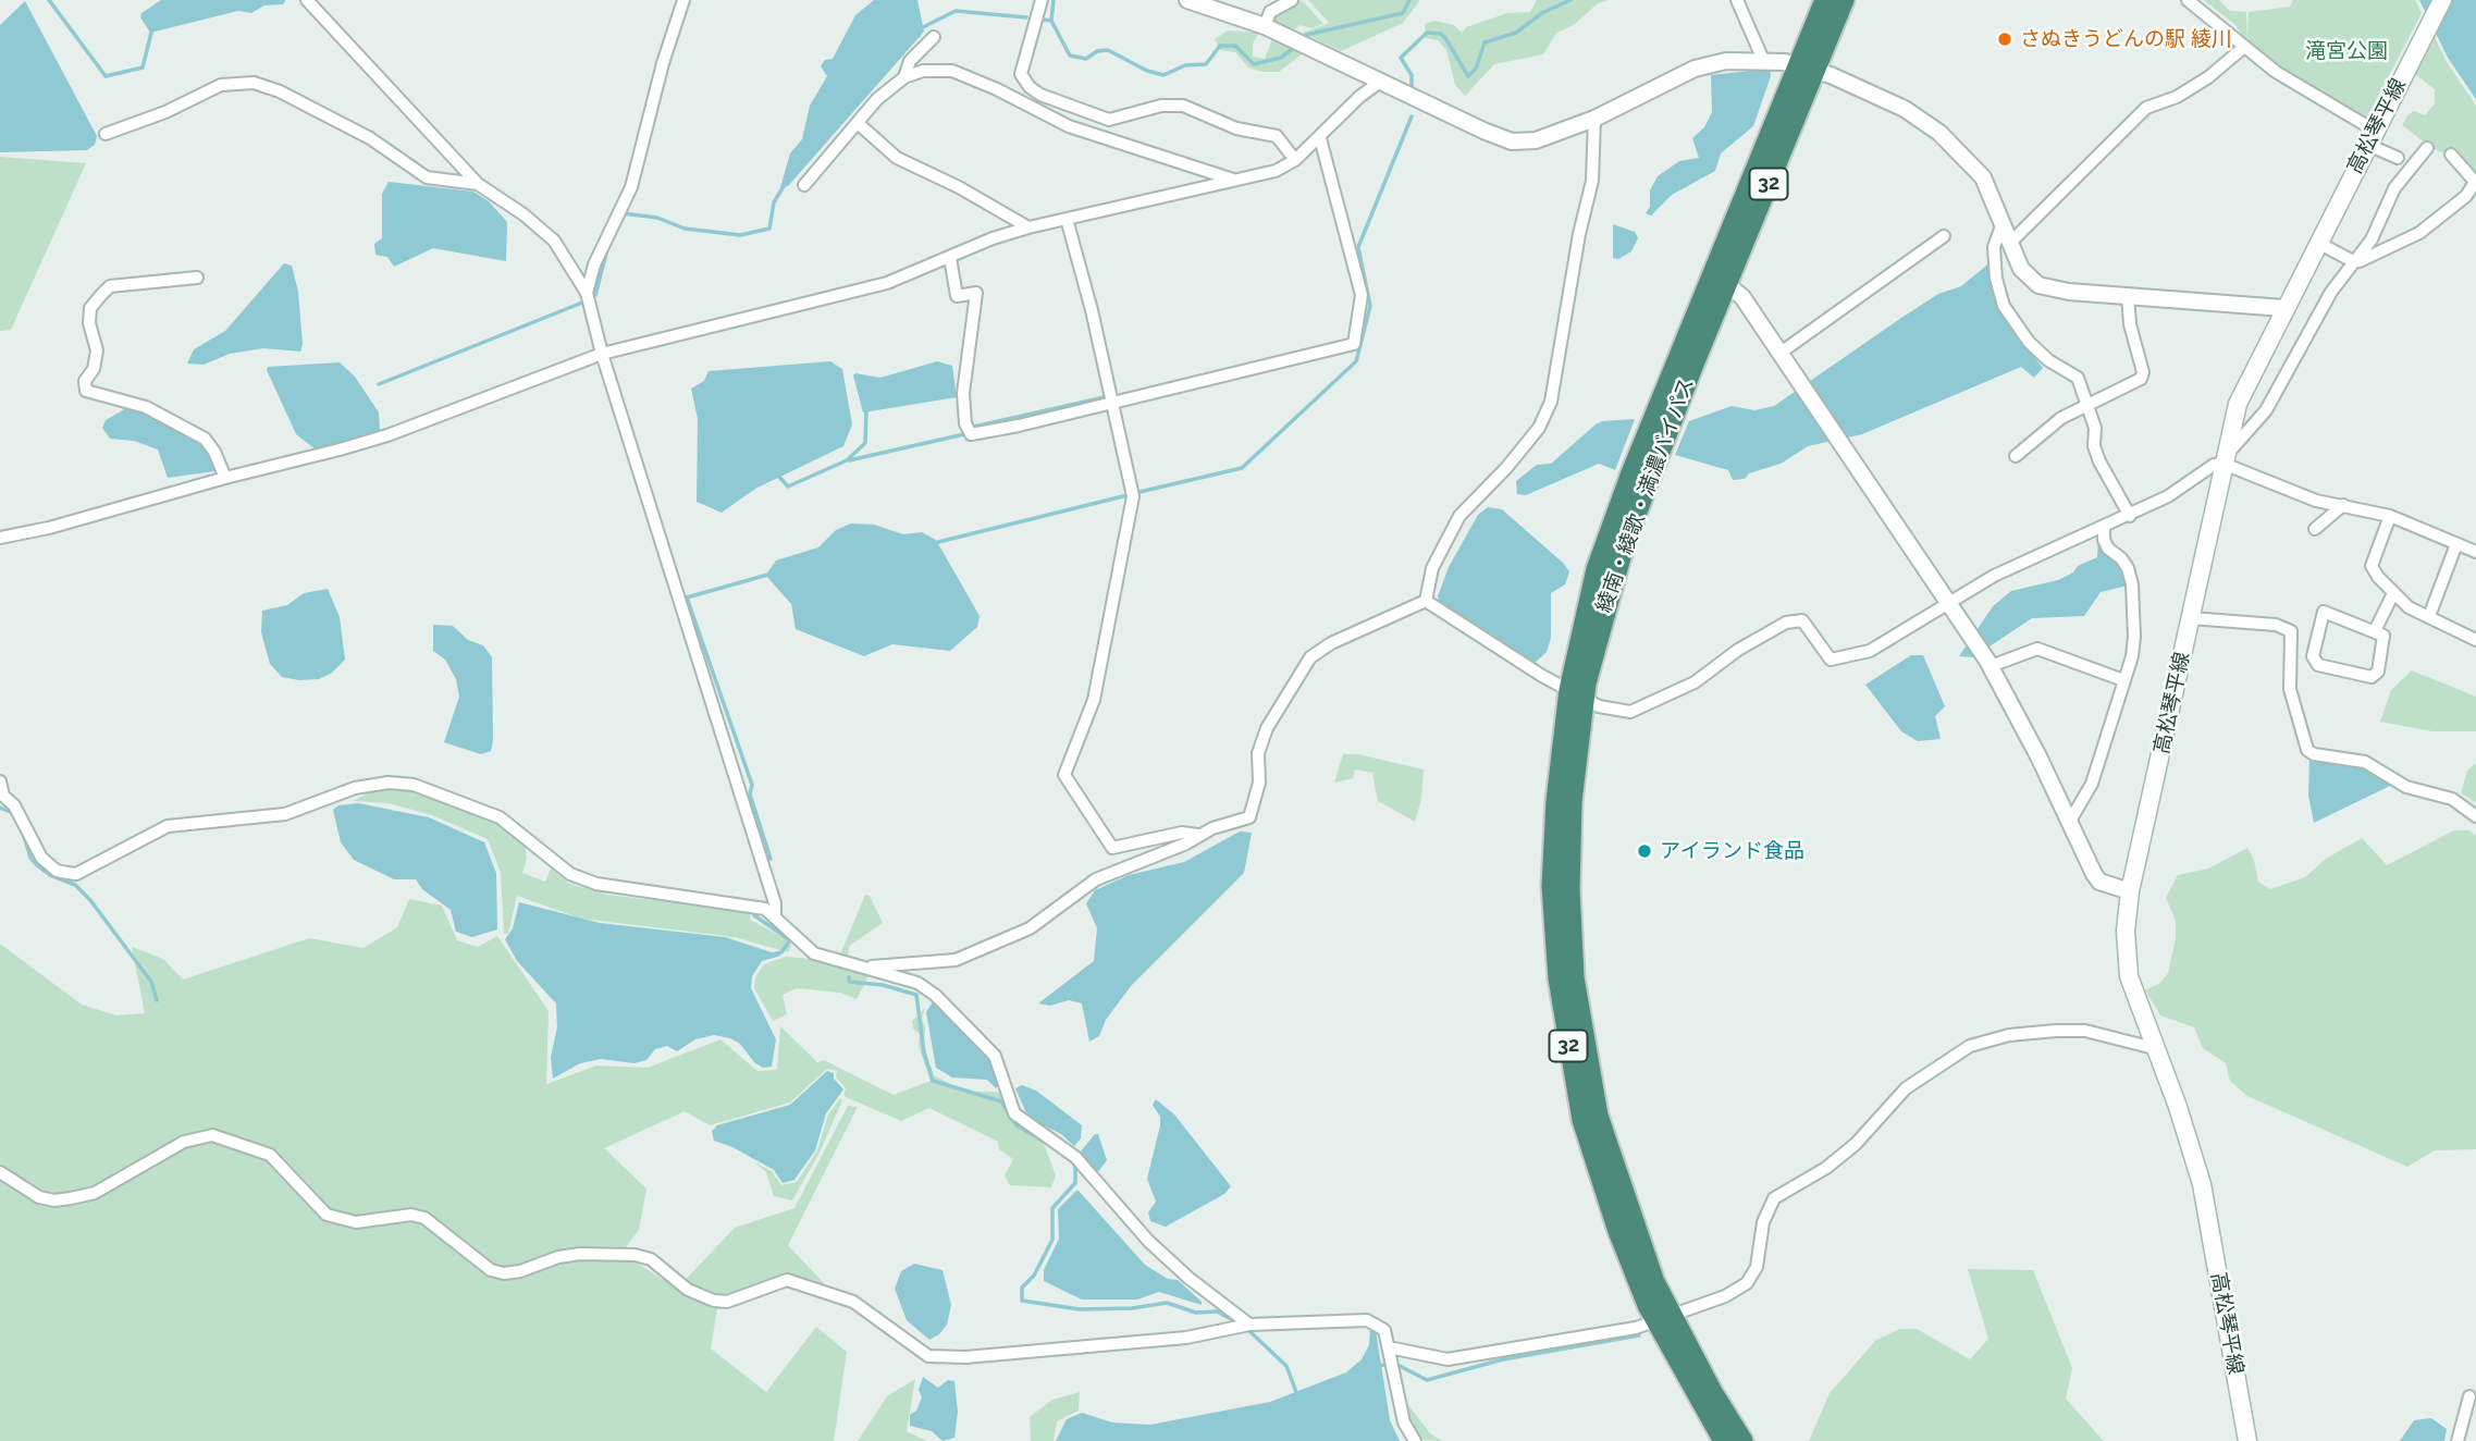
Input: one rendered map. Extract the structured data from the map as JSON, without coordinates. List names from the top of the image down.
{
  "streets": {
    "highway": ["32", "綾南・綾歌・満濃バイパス"],
    "main road": ["高松琴平線"]
  },
  "parks": ["滝宮公園"],
  "places": ["さぬきうどんの駅 綾川", "アイランド食品"]
}
